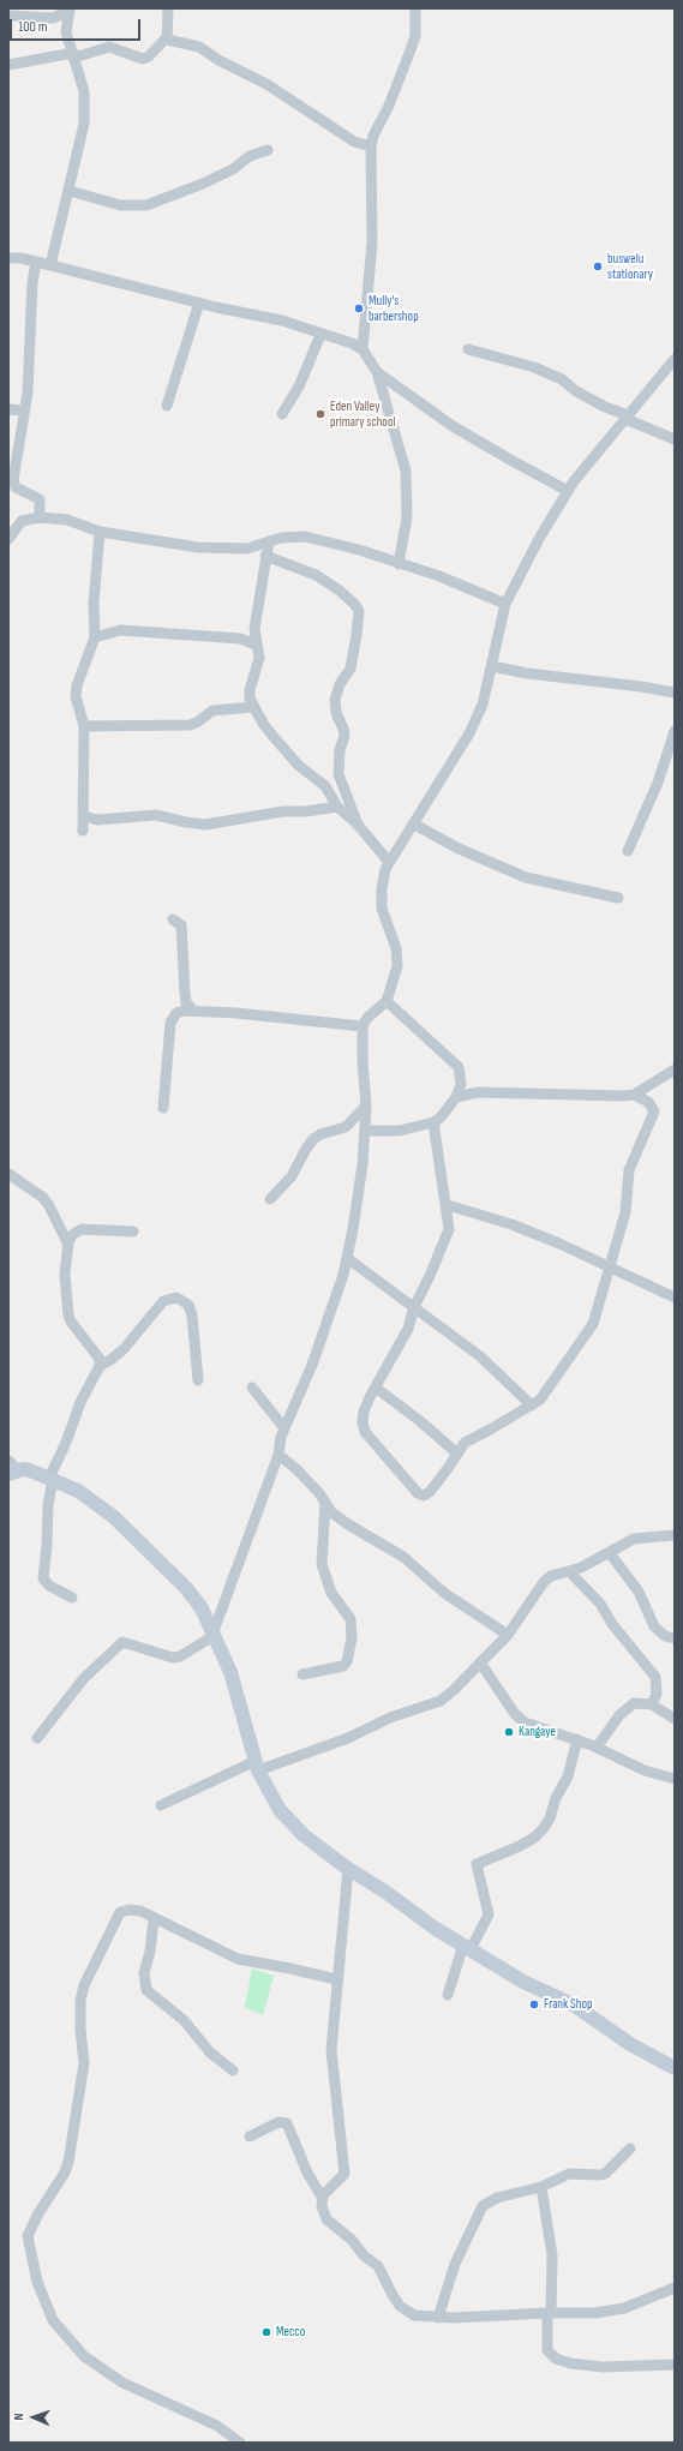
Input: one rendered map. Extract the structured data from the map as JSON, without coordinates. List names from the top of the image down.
{
  "places": [
    "buswelu stationary",
    "Mully's barbershop",
    "Eden Valley primary school",
    "Kangaye",
    "Frank Shop",
    "Mecco"
  ],
  "scale_bar": "100 m",
  "north": "left"
}
